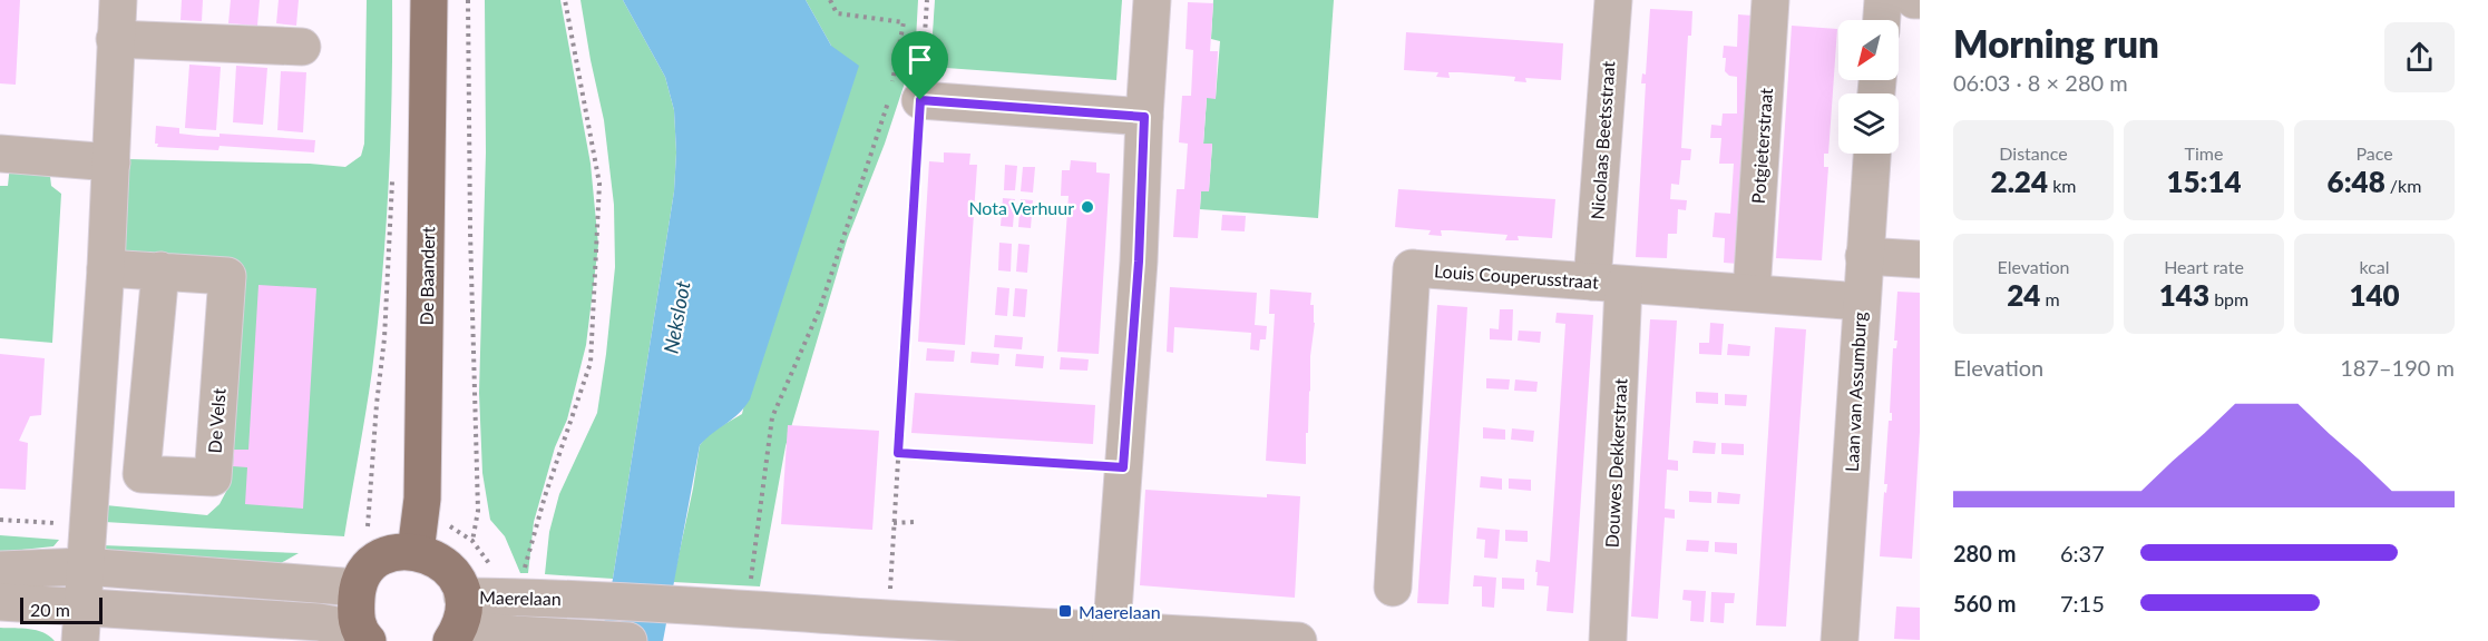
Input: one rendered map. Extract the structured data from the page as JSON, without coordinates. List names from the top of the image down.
{
  "streets": {
    "main road": ["De Baandert"],
    "street": [
      "Nicolaas Beetsstraat",
      "Potgieterstraat",
      "Louis Couperusstraat",
      "Laan van Assumburg",
      "De Velst",
      "Douwes Dekkerstraat",
      "Maerelaan"
    ]
  },
  "crossings": [
    ["Nicolaas Beetsstraat", "Louis Couperusstraat"],
    ["Nicolaas Beetsstraat", "Douwes Dekkerstraat"],
    ["Potgieterstraat", "Louis Couperusstraat"],
    ["Louis Couperusstraat", "Laan van Assumburg"],
    ["Louis Couperusstraat", "Douwes Dekkerstraat"]
  ],
  "water": ["Neksloot"],
  "places": {
    "other": ["Nota Verhuur"],
    "transit": ["Maerelaan"]
  },
  "scale_bar": "20 m",
  "north": "bottom left",
  "page": {
    "heading": ["Morning run", "06:03 · 8 × 280 m"],
    "stats": [
      ["Distance", "2.24 km"],
      ["Time", "15:14"],
      ["Pace", "6:48 /km"],
      ["Elevation", "24 m"],
      ["Heart rate", "143 bpm"],
      ["kcal", "140"]
    ],
    "chart": ["Elevation", "187–190 m"],
    "list": [
      {
        "name": "280 m",
        "note": "6:37"
      },
      {
        "name": "560 m",
        "note": "7:15"
      }
    ],
    "scale": "20 m"
  }
}
